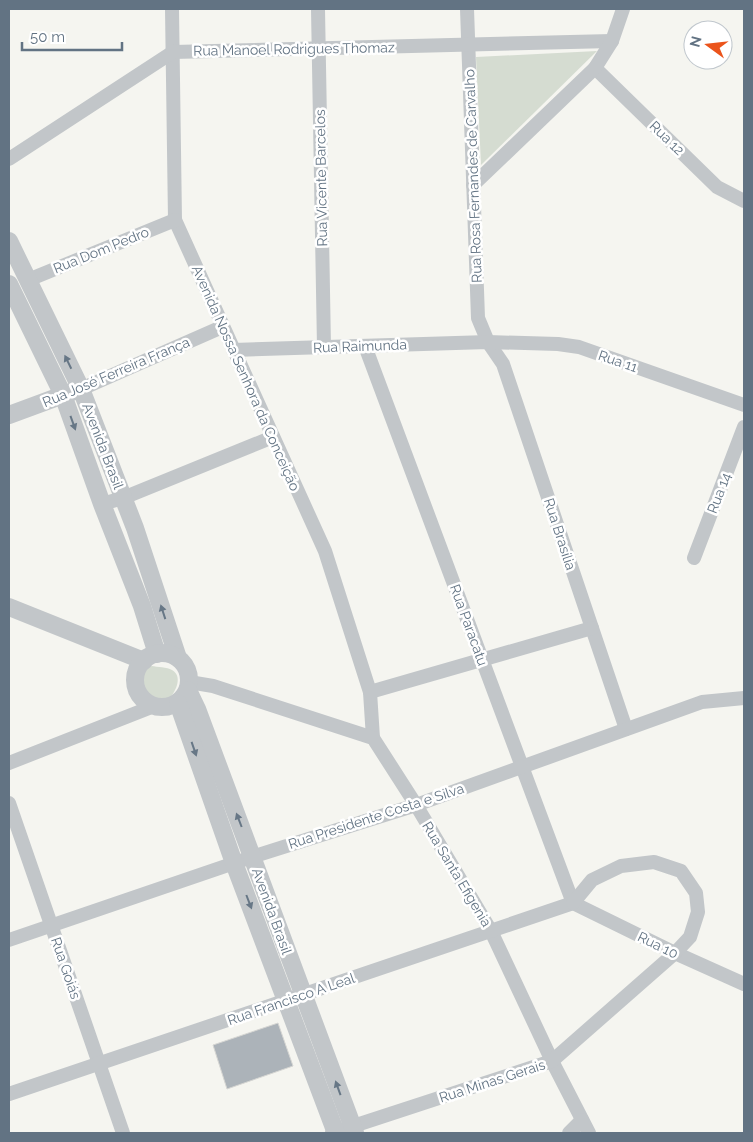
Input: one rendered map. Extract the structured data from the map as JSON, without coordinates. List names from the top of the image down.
{
  "streets": {
    "street": [
      "Rua Manoel Rodrigues Thomaz",
      "Rua 12",
      "Rua Rosa Fernandes de Carvalho",
      "Rua Vicente Barcelos",
      "Rua Dom Pedro",
      "Rua Raimunda",
      "Rua 11",
      "Rua José Ferreira França",
      "Avenida Nossa Senhora da Conceição",
      "Avenida Brasil",
      "Rua 14",
      "Rua Brasília",
      "Rua Paracatu",
      "Rua Presidente Costa e Silva",
      "Rua Santa Efigenia",
      "Rua 10",
      "Rua Goiás",
      "Rua Francisco A Leal",
      "Rua Minas Gerais"
    ]
  },
  "crossings": [
    ["Rua Manoel Rodrigues Thomaz", "Rua Rosa Fernandes de Carvalho"],
    ["Rua Manoel Rodrigues Thomaz", "Rua Vicente Barcelos"],
    ["Rua Manoel Rodrigues Thomaz", "Avenida Nossa Senhora da Conceição"],
    ["Rua Rosa Fernandes de Carvalho", "Rua Raimunda"],
    ["Rua Rosa Fernandes de Carvalho", "Rua 11"],
    ["Rua Rosa Fernandes de Carvalho", "Rua Brasília"],
    ["Rua Vicente Barcelos", "Rua Raimunda"],
    ["Rua Dom Pedro", "Avenida Nossa Senhora da Conceição"],
    ["Rua Dom Pedro", "Avenida Brasil"],
    ["Rua Raimunda", "Rua 11"],
    ["Rua Raimunda", "Avenida Nossa Senhora da Conceição"],
    ["Rua Raimunda", "Rua Brasília"],
    ["Rua Raimunda", "Rua Paracatu"],
    ["Rua 11", "Rua Brasília"],
    ["Rua José Ferreira França", "Avenida Nossa Senhora da Conceição"],
    ["Rua José Ferreira França", "Avenida Brasil"],
    ["Avenida Nossa Senhora da Conceição", "Rua Santa Efigenia"],
    ["Avenida Brasil", "Rua Presidente Costa e Silva"],
    ["Avenida Brasil", "Rua Francisco A Leal"],
    ["Avenida Brasil", "Rua Minas Gerais"],
    ["Rua Brasília", "Rua Presidente Costa e Silva"],
    ["Rua Paracatu", "Rua Presidente Costa e Silva"],
    ["Rua Paracatu", "Rua 10"],
    ["Rua Paracatu", "Rua Francisco A Leal"],
    ["Rua Paracatu", "Rua Minas Gerais"],
    ["Rua Presidente Costa e Silva", "Rua Santa Efigenia"],
    ["Rua Presidente Costa e Silva", "Rua Goiás"],
    ["Rua Santa Efigenia", "Rua Francisco A Leal"],
    ["Rua Santa Efigenia", "Rua Minas Gerais"],
    ["Rua 10", "Rua Francisco A Leal"],
    ["Rua 10", "Rua Minas Gerais"],
    ["Rua Goiás", "Rua Francisco A Leal"],
    ["Rua Francisco A Leal", "Rua Minas Gerais"]
  ],
  "scale_bar": "50 m",
  "north": "left"
}
